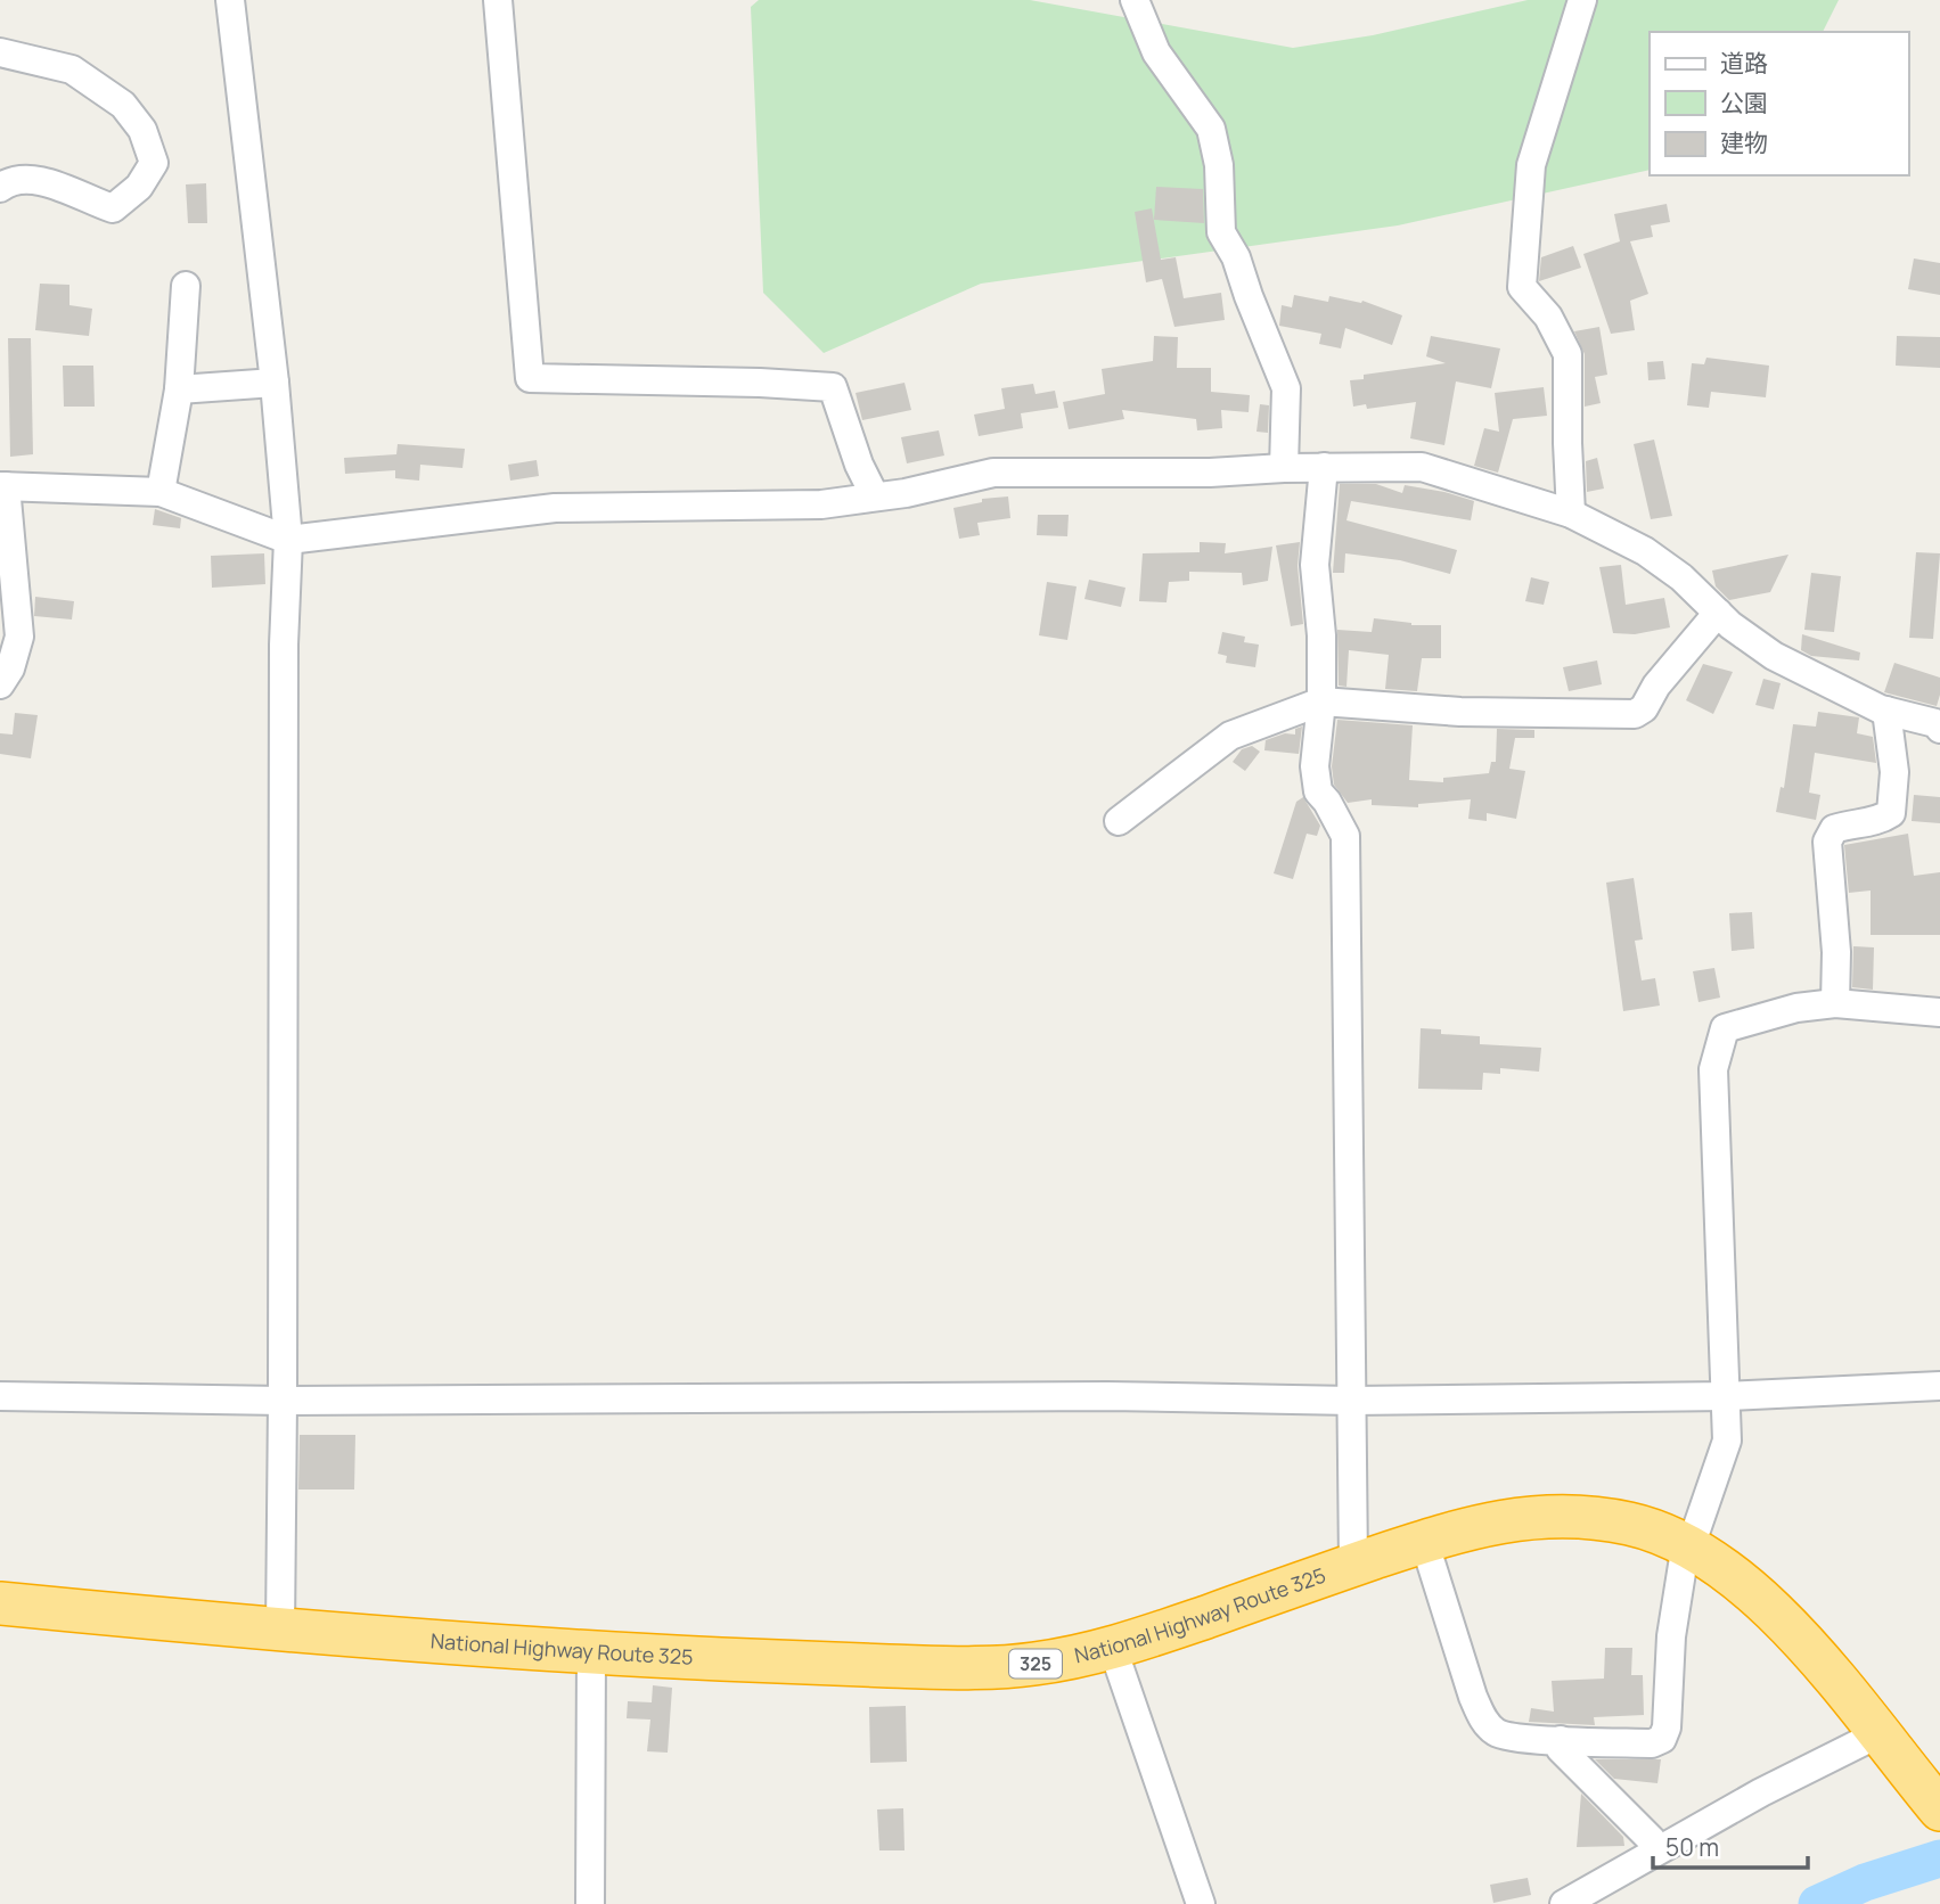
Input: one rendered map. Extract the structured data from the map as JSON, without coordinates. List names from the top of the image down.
{
  "streets": {
    "highway": ["National Highway Route 325", "325"]
  },
  "legend": ["道路", "公園", "建物"],
  "scale_bar": "50 m"
}
